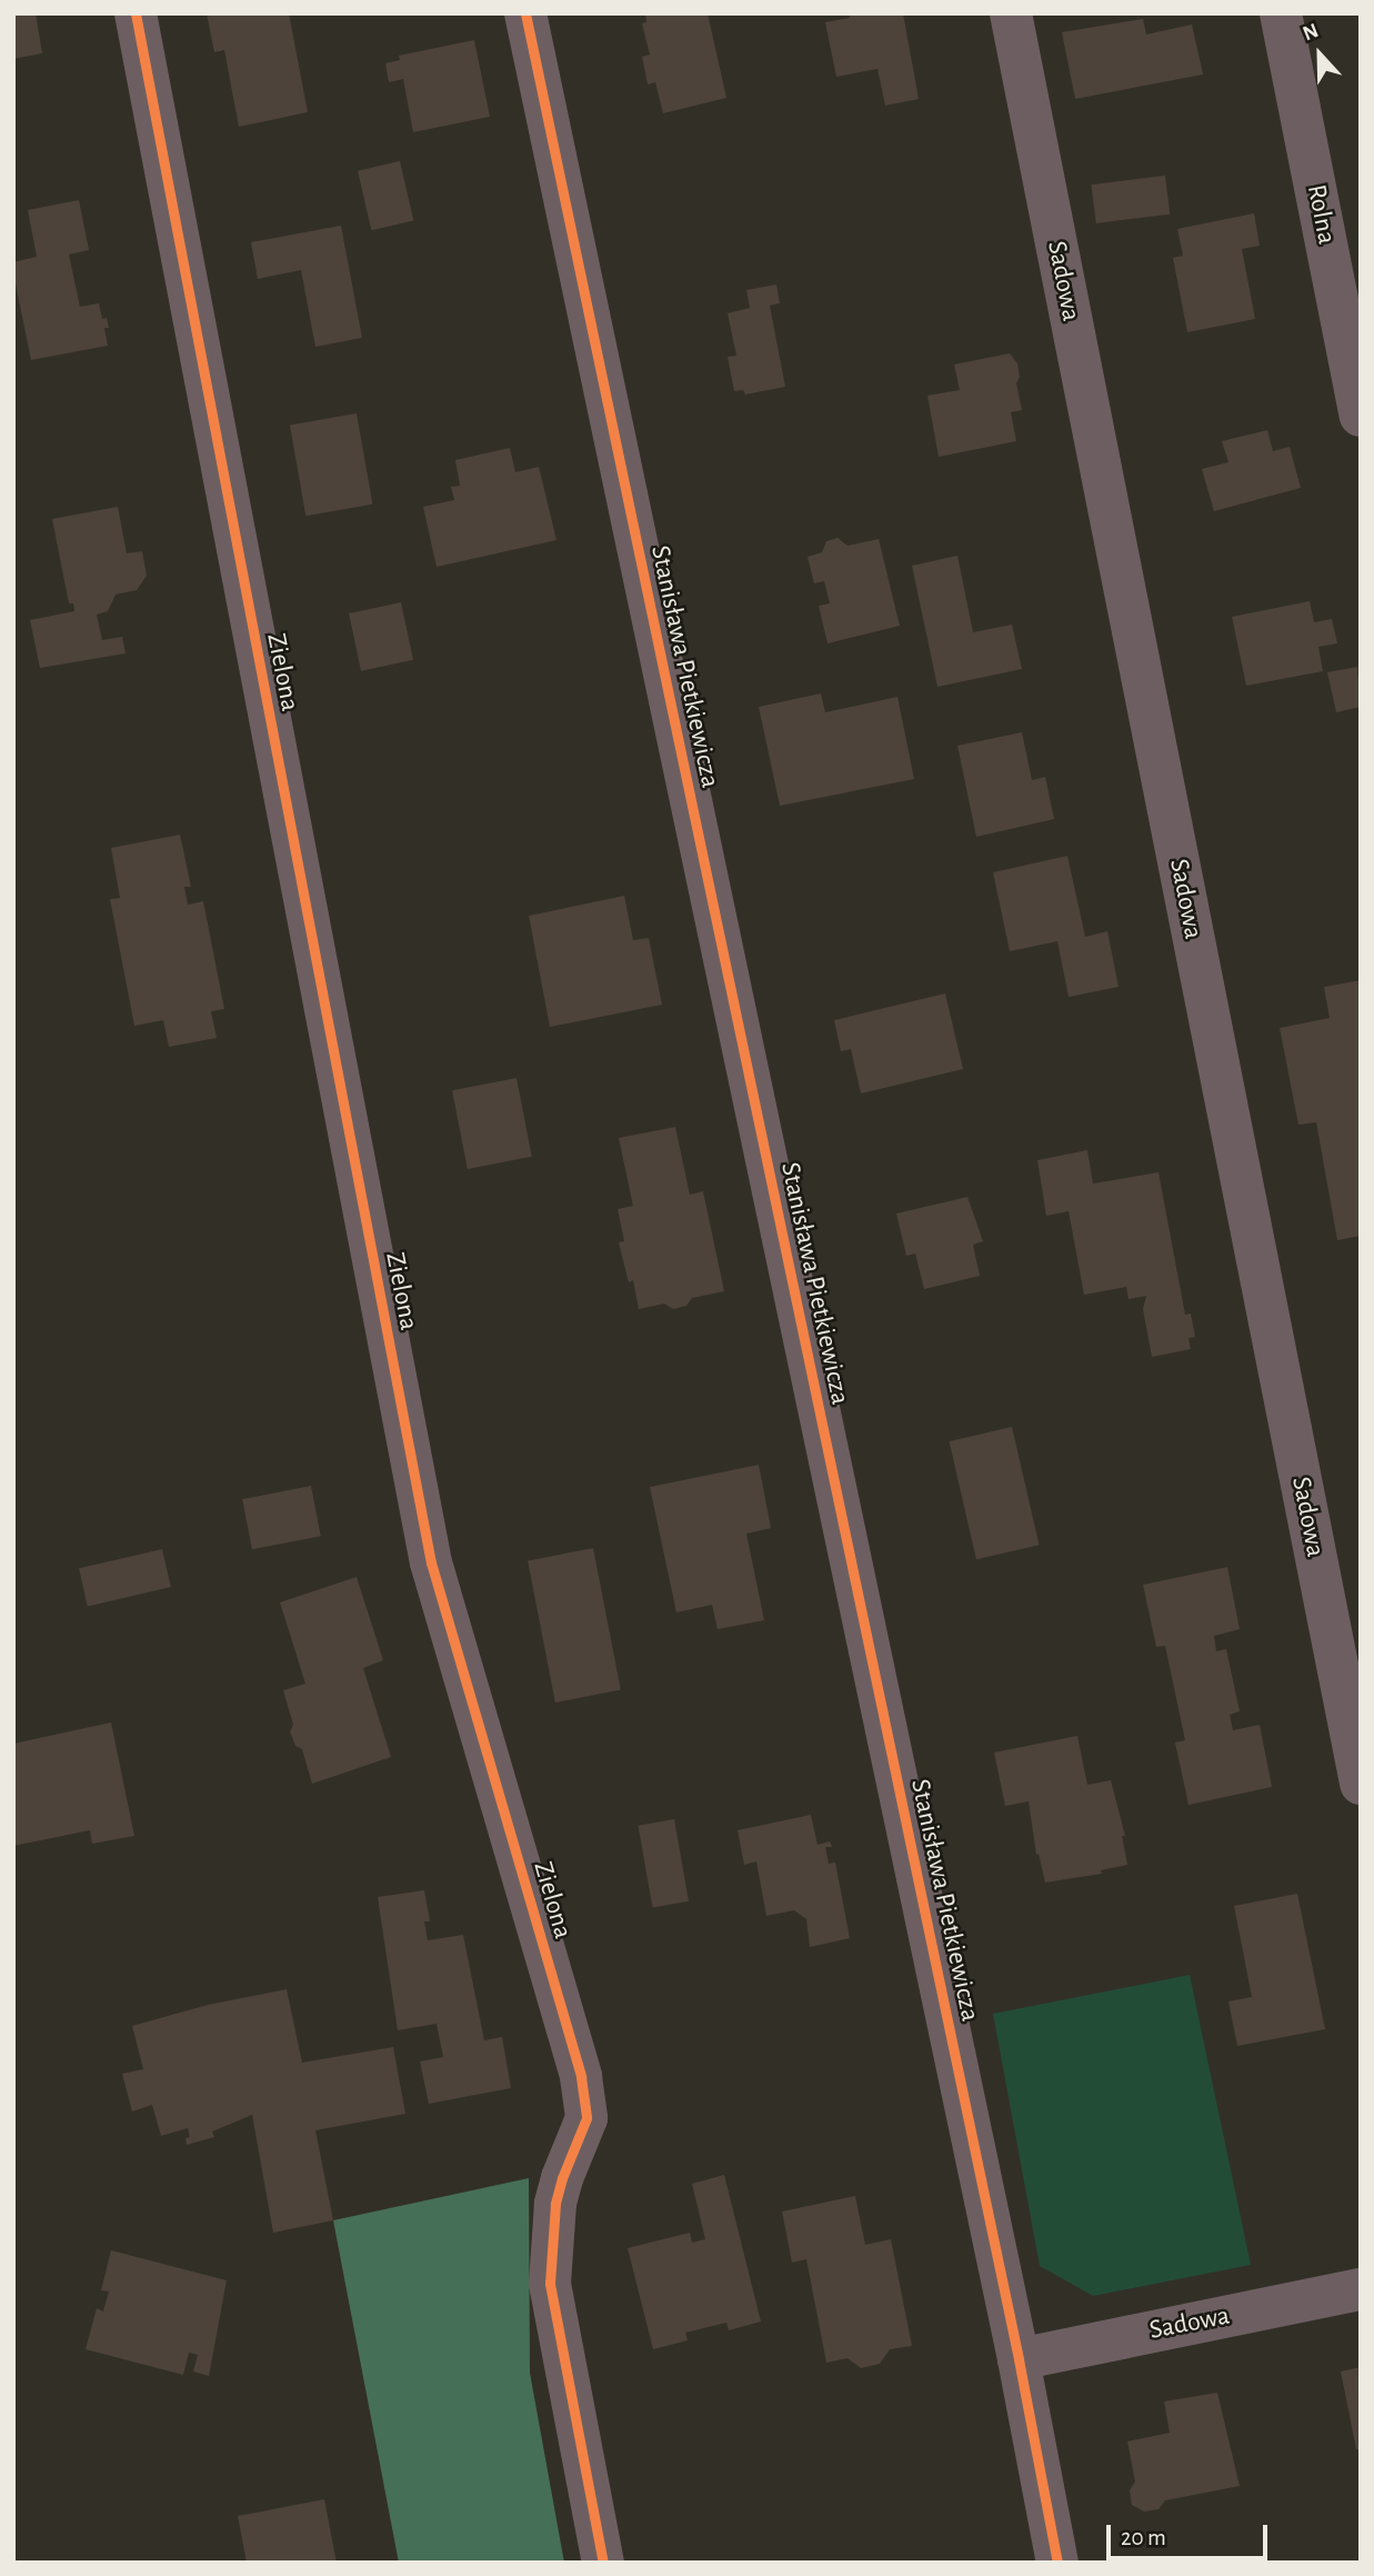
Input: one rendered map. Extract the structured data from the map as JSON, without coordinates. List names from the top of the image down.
{
  "streets": {
    "street": [
      "Rolna",
      "Sadowa",
      "Stanisława Pietkiewicza",
      "Zielona"
    ]
  },
  "crossings": [
    ["Sadowa", "Stanisława Pietkiewicza"]
  ],
  "scale_bar": "20 m",
  "north": "top"
}
